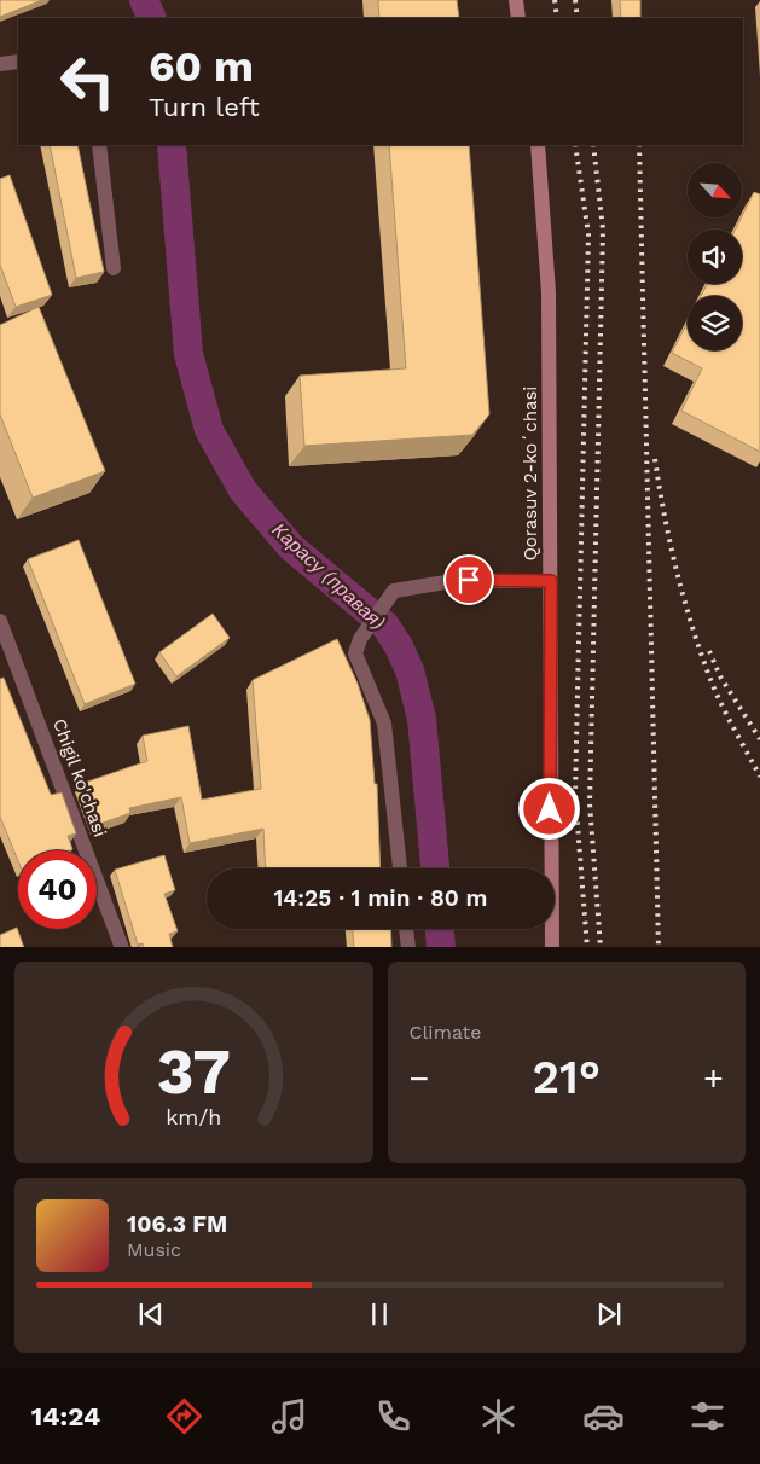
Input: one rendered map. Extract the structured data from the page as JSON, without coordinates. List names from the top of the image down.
{
  "streets": {
    "street": ["Qorasuv 2-koʻchasi", "Chigil ko'chasi"]
  },
  "water": ["Карасу (правая)"],
  "north": "bottom right",
  "page": {
    "turn": ["60 m", "Turn left"],
    "limit": "40",
    "trip": "14:25 · 1 min · 80 m",
    "tile": "Climate",
    "heat": ["−", "21°", "+"],
    "song": ["106.3 FM", "Music"],
    "tabs": "14:24",
    "gauge": ["37", "km/h"]
  }
}
